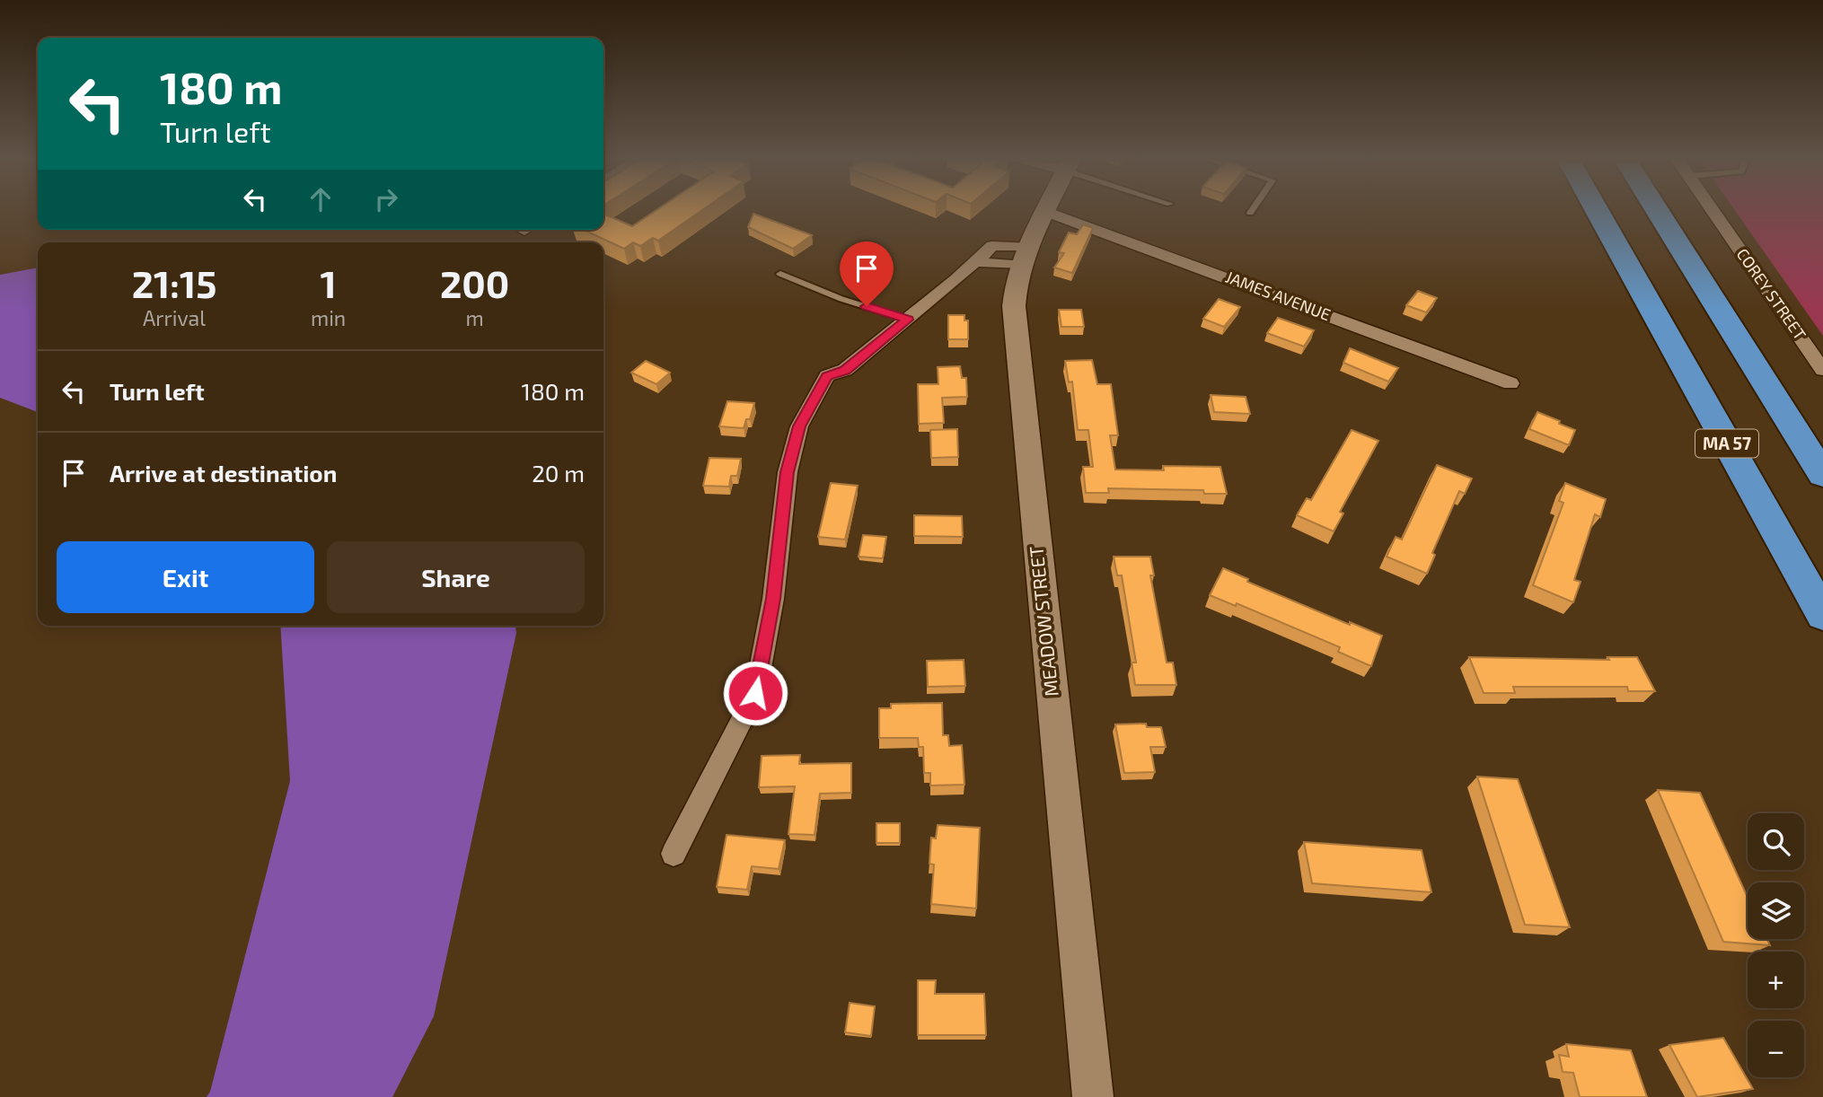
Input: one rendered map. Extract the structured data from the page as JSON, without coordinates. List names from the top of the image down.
{
  "streets": {
    "highway": ["MA 57"],
    "street": ["COREY STREET", "JAMES AVENUE", "MEADOW STREET"]
  },
  "crossings": [
    ["JAMES AVENUE", "MEADOW STREET"]
  ],
  "page": {
    "turn": ["180 m", "Turn left"],
    "eta": [
      "21:15",
      "Arrival",
      "1",
      "min",
      "200",
      "m"
    ],
    "list": [
      {
        "name": "Turn left",
        "value": "180 m"
      },
      {
        "name": "Arrive at destination",
        "value": "20 m"
      }
    ],
    "buttons": ["Exit", "Share"],
    "map_buttons": ["+", "−"]
  }
}
